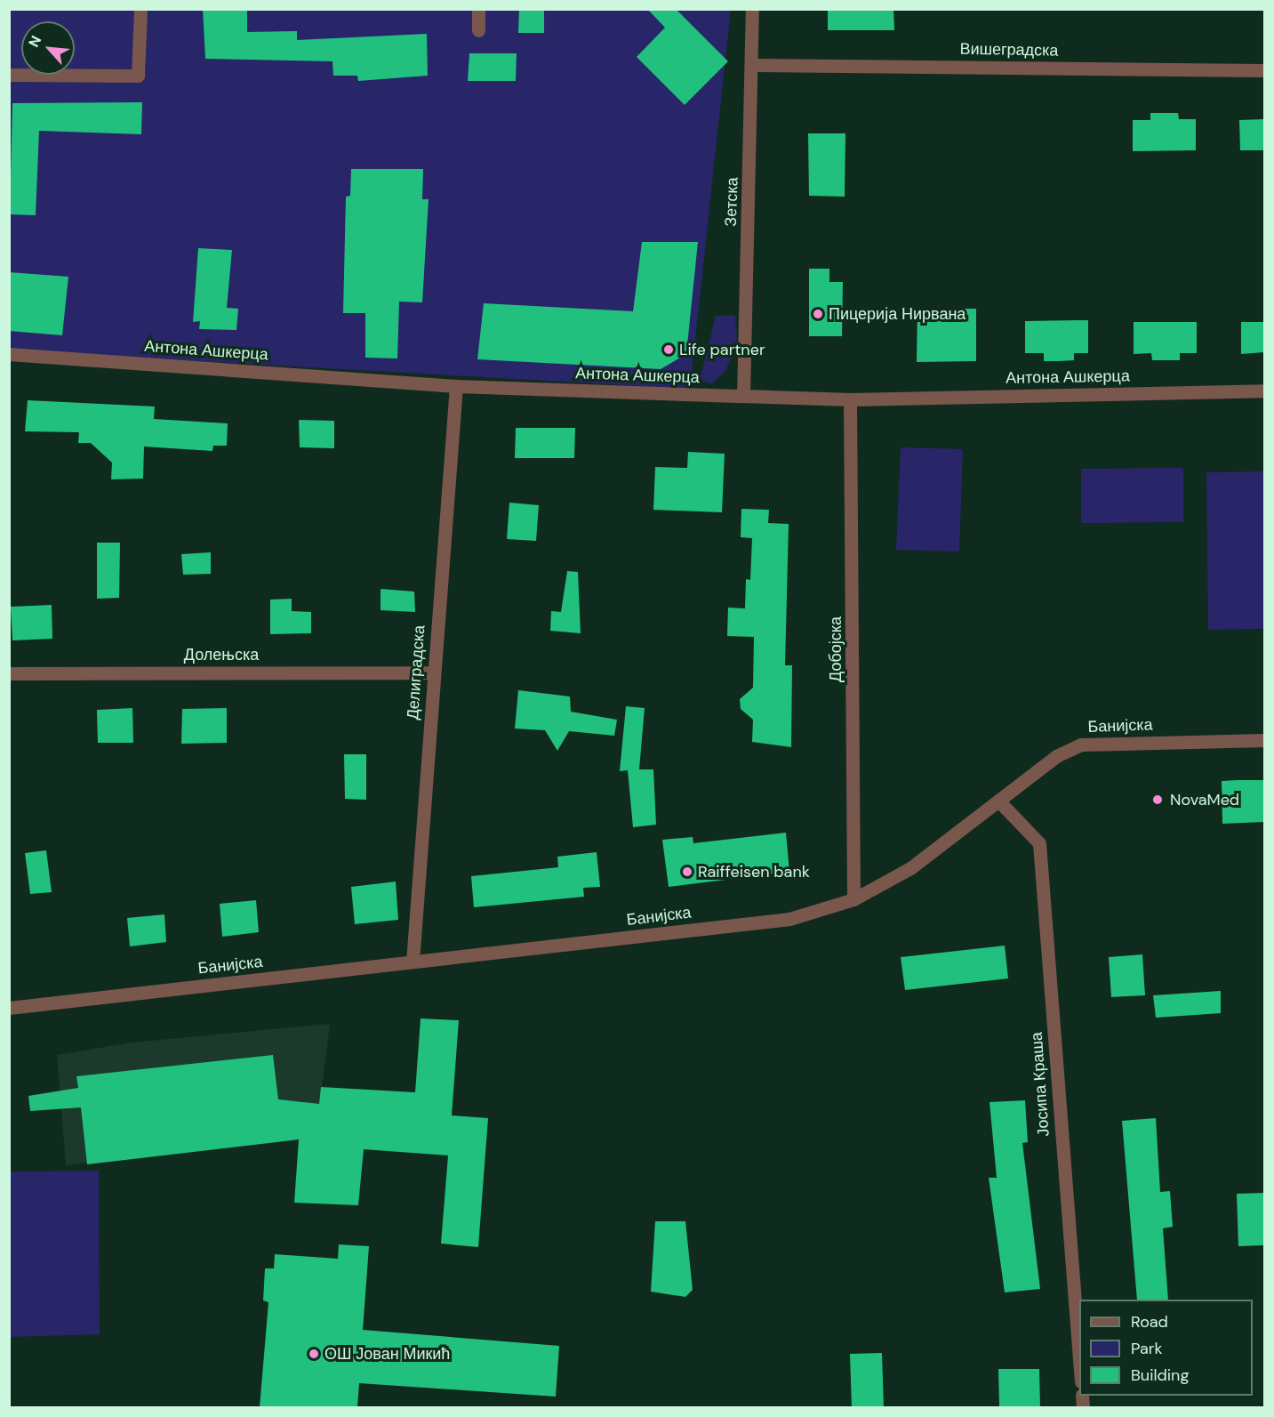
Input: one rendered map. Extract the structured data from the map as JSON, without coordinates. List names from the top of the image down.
{
  "streets": {
    "street": [
      "Вишеградска",
      "Зетска",
      "Антона Ашкерца",
      "Добојска",
      "Долењска",
      "Делиградска",
      "Банијска",
      "Јосипа Краша"
    ]
  },
  "crossings": [
    ["Вишеградска", "Зетска"],
    ["Зетска", "Антона Ашкерца"],
    ["Антона Ашкерца", "Добојска"],
    ["Антона Ашкерца", "Делиградска"],
    ["Добојска", "Банијска"],
    ["Долењска", "Делиградска"],
    ["Делиградска", "Банијска"],
    ["Банијска", "Јосипа Краша"]
  ],
  "places": [
    "Пицерија Нирвана",
    "Life partner",
    "NovaMed",
    "Raiffeisen bank",
    "ОШ Јован Микић"
  ],
  "legend": ["Road", "Park", "Building"],
  "north": "top left"
}
